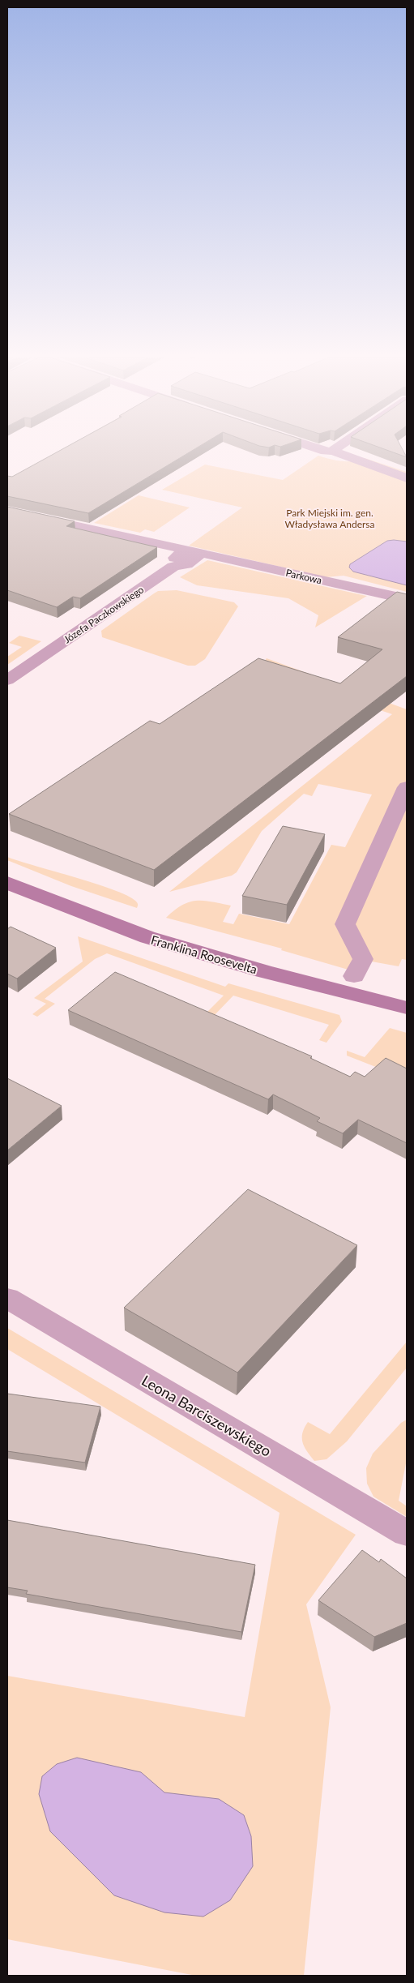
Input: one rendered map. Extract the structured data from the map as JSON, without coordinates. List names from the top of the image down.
{
  "streets": {
    "street": [
      "Parkowa",
      "Józefa Paczkowskiego",
      "Franklina Roosevelta",
      "Leona Barciszewskiego"
    ]
  },
  "crossings": [
    ["Parkowa", "Józefa Paczkowskiego"]
  ],
  "parks": ["Park Miejski im. gen. Władysława Andersa"]
}
